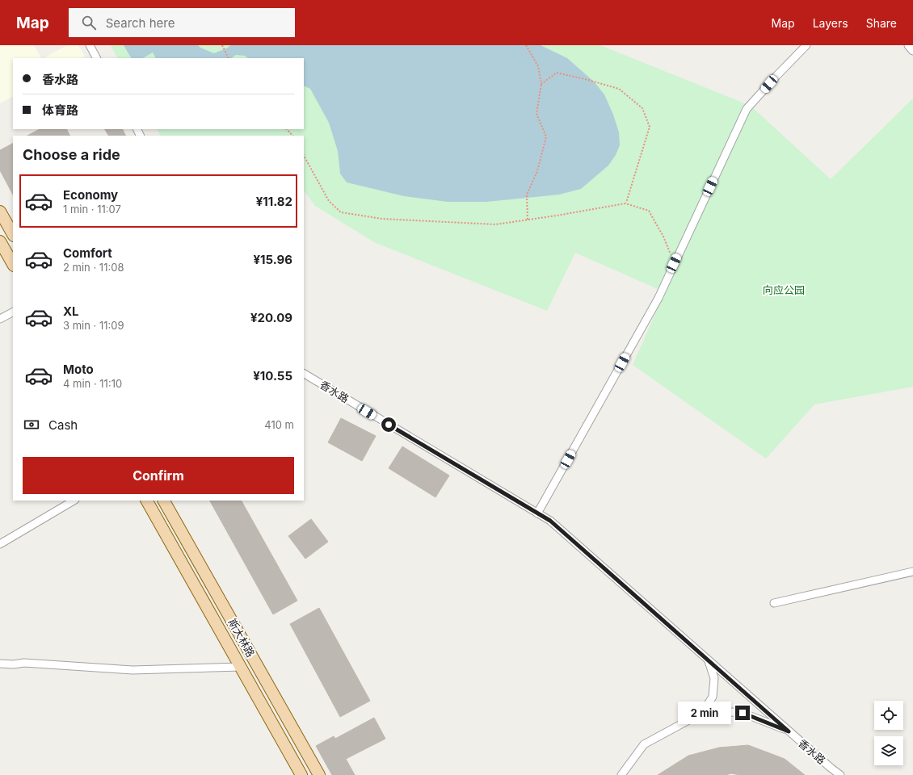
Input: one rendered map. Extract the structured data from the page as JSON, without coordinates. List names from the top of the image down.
{
  "streets": {
    "main road": ["斯大林路"],
    "street": ["香水路"]
  },
  "parks": ["向应公园"],
  "page": {
    "header": "Map",
    "search": "Search here",
    "nav": ["Map", "Layers", "Share"],
    "banner": ["香水路", "体育路"],
    "heading": "Choose a ride",
    "list": [
      {
        "name": "Economy",
        "note": "1 min · 11:07",
        "value": "¥11.82"
      },
      {
        "name": "Comfort",
        "note": "2 min · 11:08",
        "value": "¥15.96"
      },
      {
        "name": "XL",
        "note": "3 min · 11:09",
        "value": "¥20.09"
      },
      {
        "name": "Moto",
        "note": "4 min · 11:10",
        "value": "¥10.55"
      }
    ],
    "pay": ["Cash", "410 m"],
    "buttons": "Confirm",
    "bubble": "2 min"
  }
}
